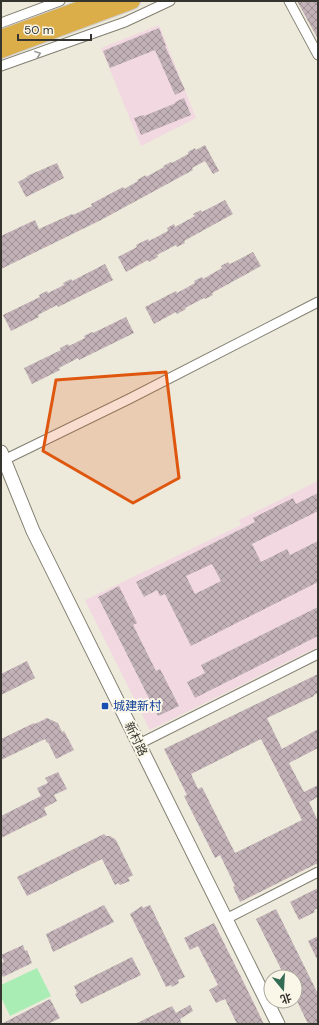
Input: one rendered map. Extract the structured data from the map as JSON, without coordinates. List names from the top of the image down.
{
  "streets": {
    "street": ["新村路"]
  },
  "places": {
    "transit": ["城建新村"]
  },
  "scale_bar": "50 m",
  "north": "bottom"
}
